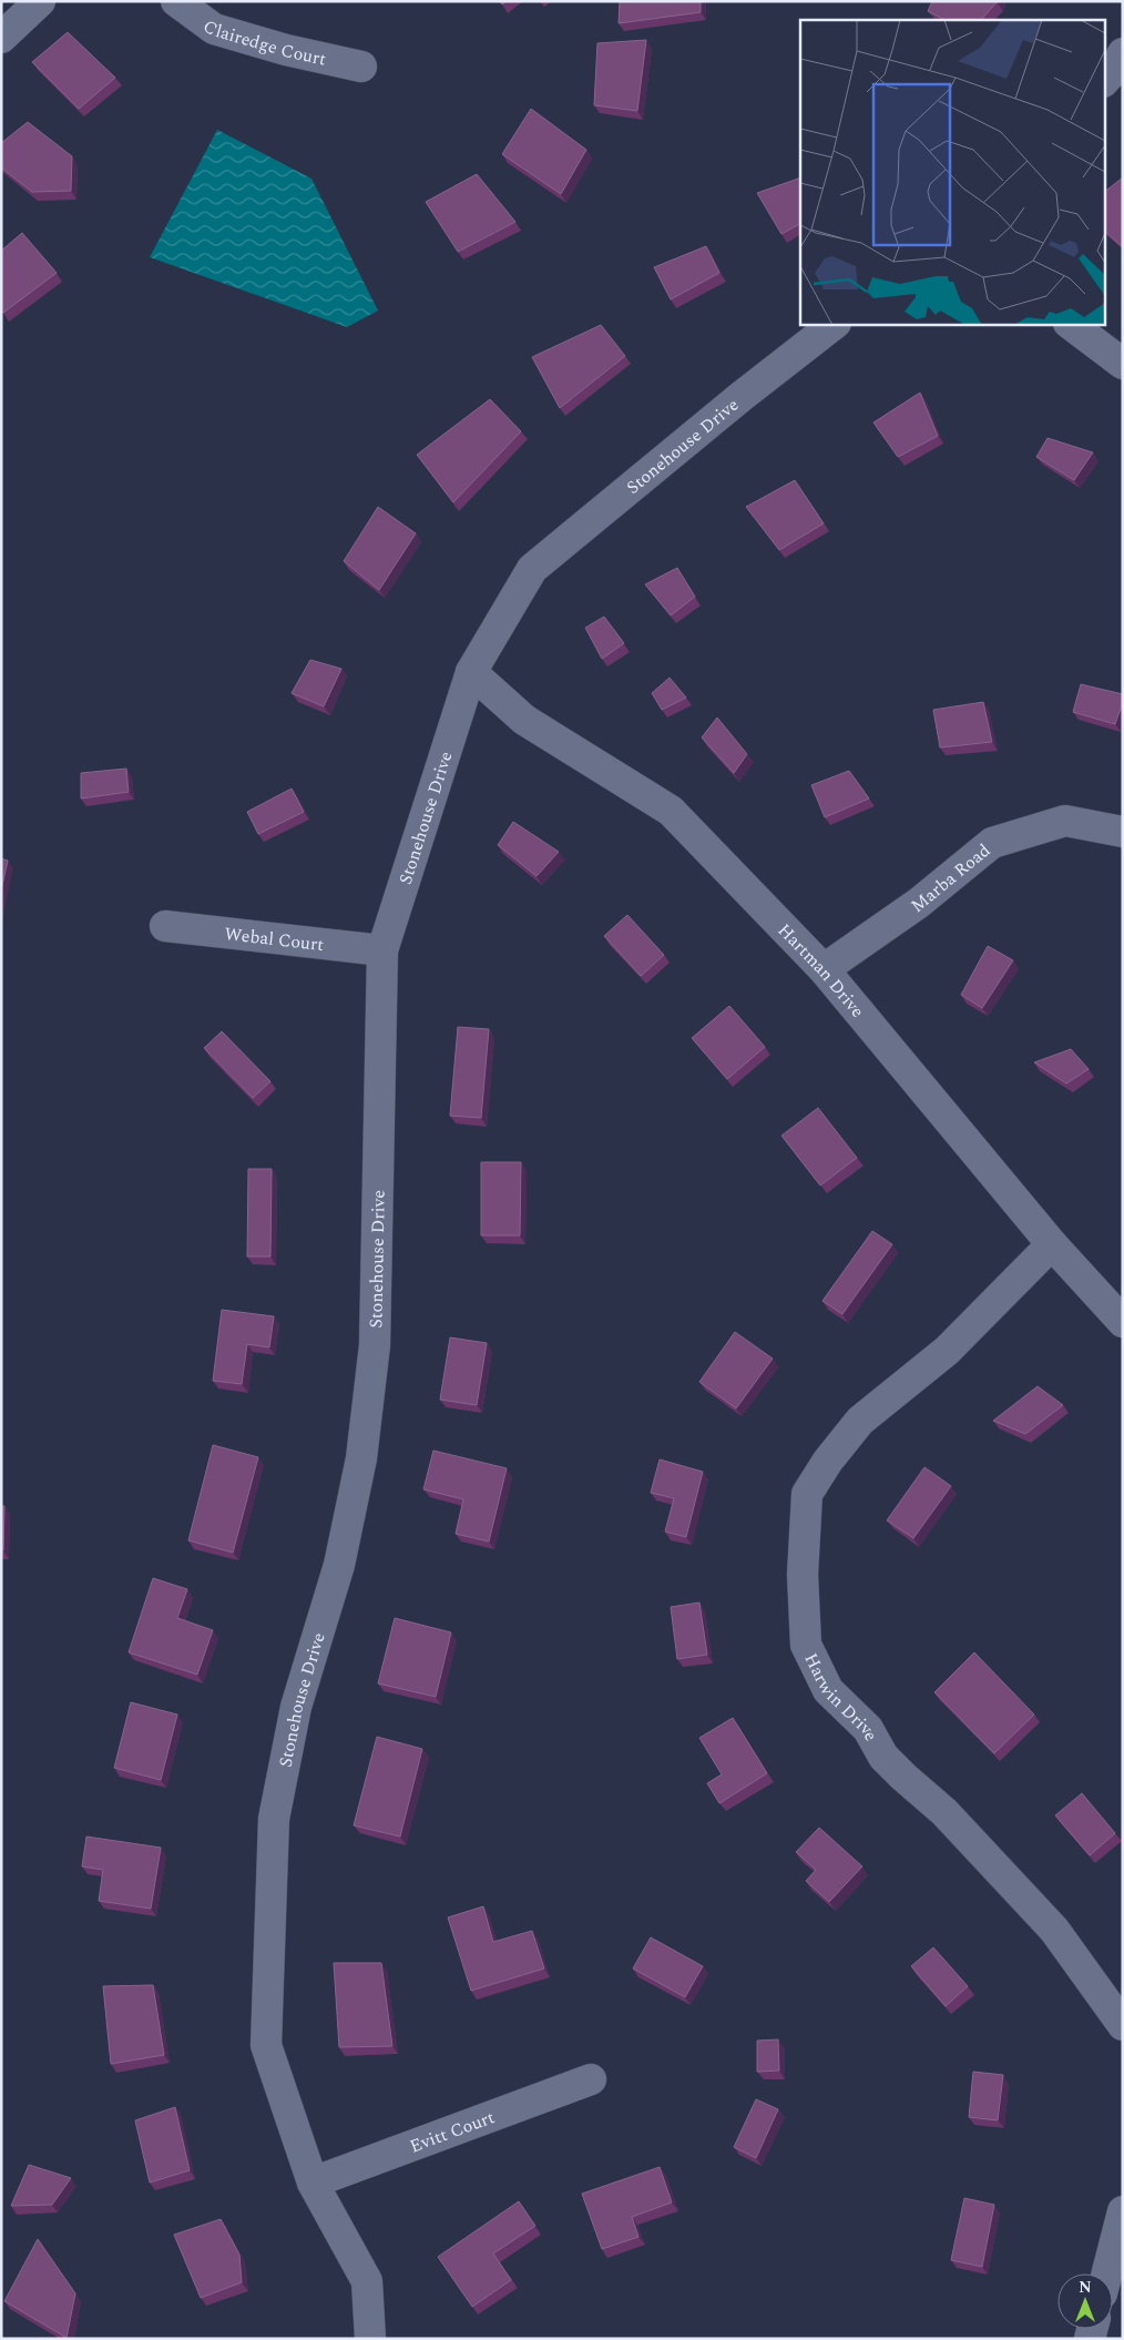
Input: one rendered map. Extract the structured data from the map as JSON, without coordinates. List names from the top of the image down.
{
  "streets": {
    "street": [
      "Clairedge Court",
      "Stonehouse Drive",
      "Marba Road",
      "Webal Court",
      "Hartman Drive",
      "Harwin Drive",
      "Evitt Court"
    ]
  },
  "crossings": [
    ["Stonehouse Drive", "Webal Court"],
    ["Stonehouse Drive", "Hartman Drive"],
    ["Stonehouse Drive", "Evitt Court"],
    ["Marba Road", "Hartman Drive"],
    ["Hartman Drive", "Harwin Drive"]
  ],
  "north": "top"
}
